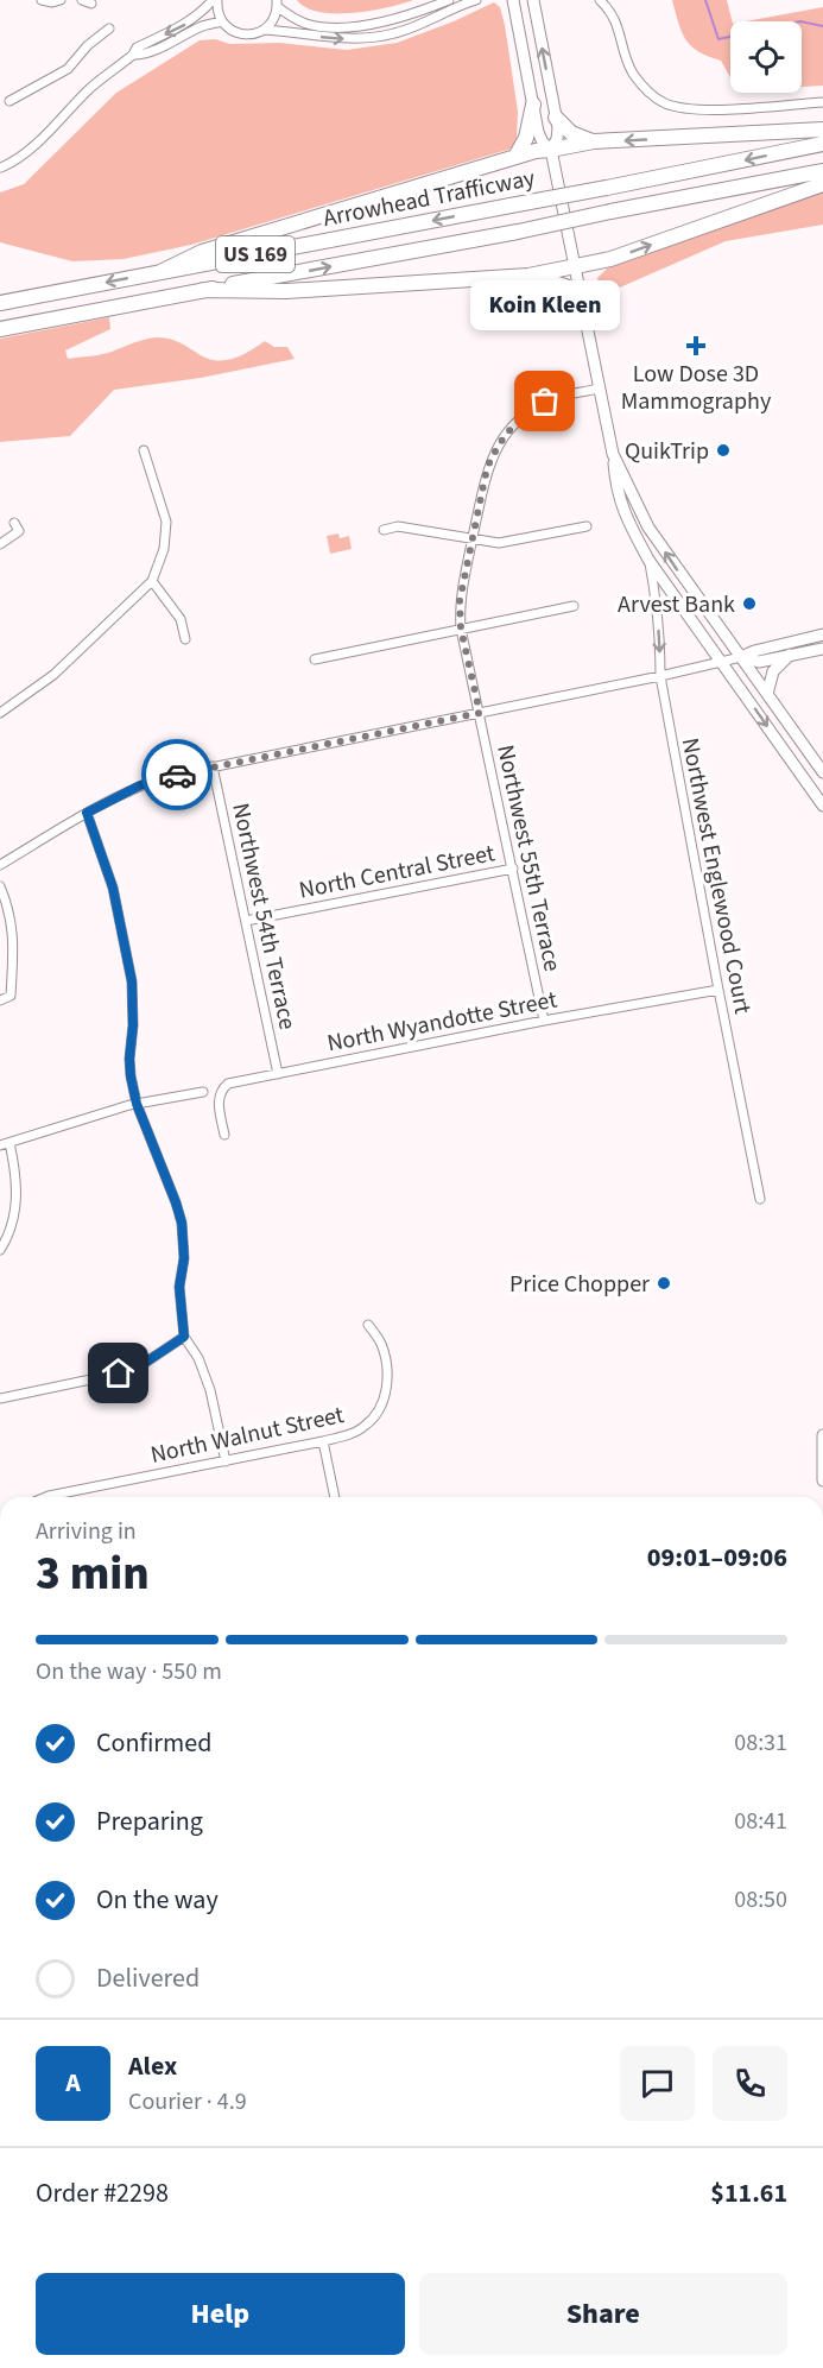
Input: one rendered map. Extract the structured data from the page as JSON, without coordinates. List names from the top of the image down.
{
  "streets": {
    "highway": ["Arrowhead Trafficway", "US 169"],
    "street": [
      "Northwest 55th Terrace",
      "North Central Street",
      "Northwest Englewood Court",
      "Northwest 54th Terrace",
      "North Wyandotte Street",
      "North Walnut Street"
    ]
  },
  "crossings": [
    ["Northwest 55th Terrace", "North Central Street"],
    ["Northwest 55th Terrace", "North Wyandotte Street"],
    ["North Central Street", "Northwest 54th Terrace"],
    ["Northwest Englewood Court", "North Wyandotte Street"],
    ["Northwest 54th Terrace", "North Wyandotte Street"]
  ],
  "places": {
    "health": ["Low Dose 3D Mammography"],
    "other": [
      "Koin Kleen",
      "QuikTrip",
      "Arvest Bank",
      "Price Chopper"
    ]
  },
  "page": {
    "bubble": "Koin Kleen",
    "heading": ["3 min", "Arriving in", "09:01–09:06"],
    "panel": [
      "Alex",
      "Courier · 4.9",
      "Order #2298",
      "$11.61"
    ],
    "bar": "On the way · 550 m",
    "list": [
      ["Confirmed", "08:31"],
      ["Preparing", "08:41"],
      ["On the way", "08:50"],
      "Delivered"
    ],
    "round": "A",
    "buttons": ["Help", "Share"]
  }
}
